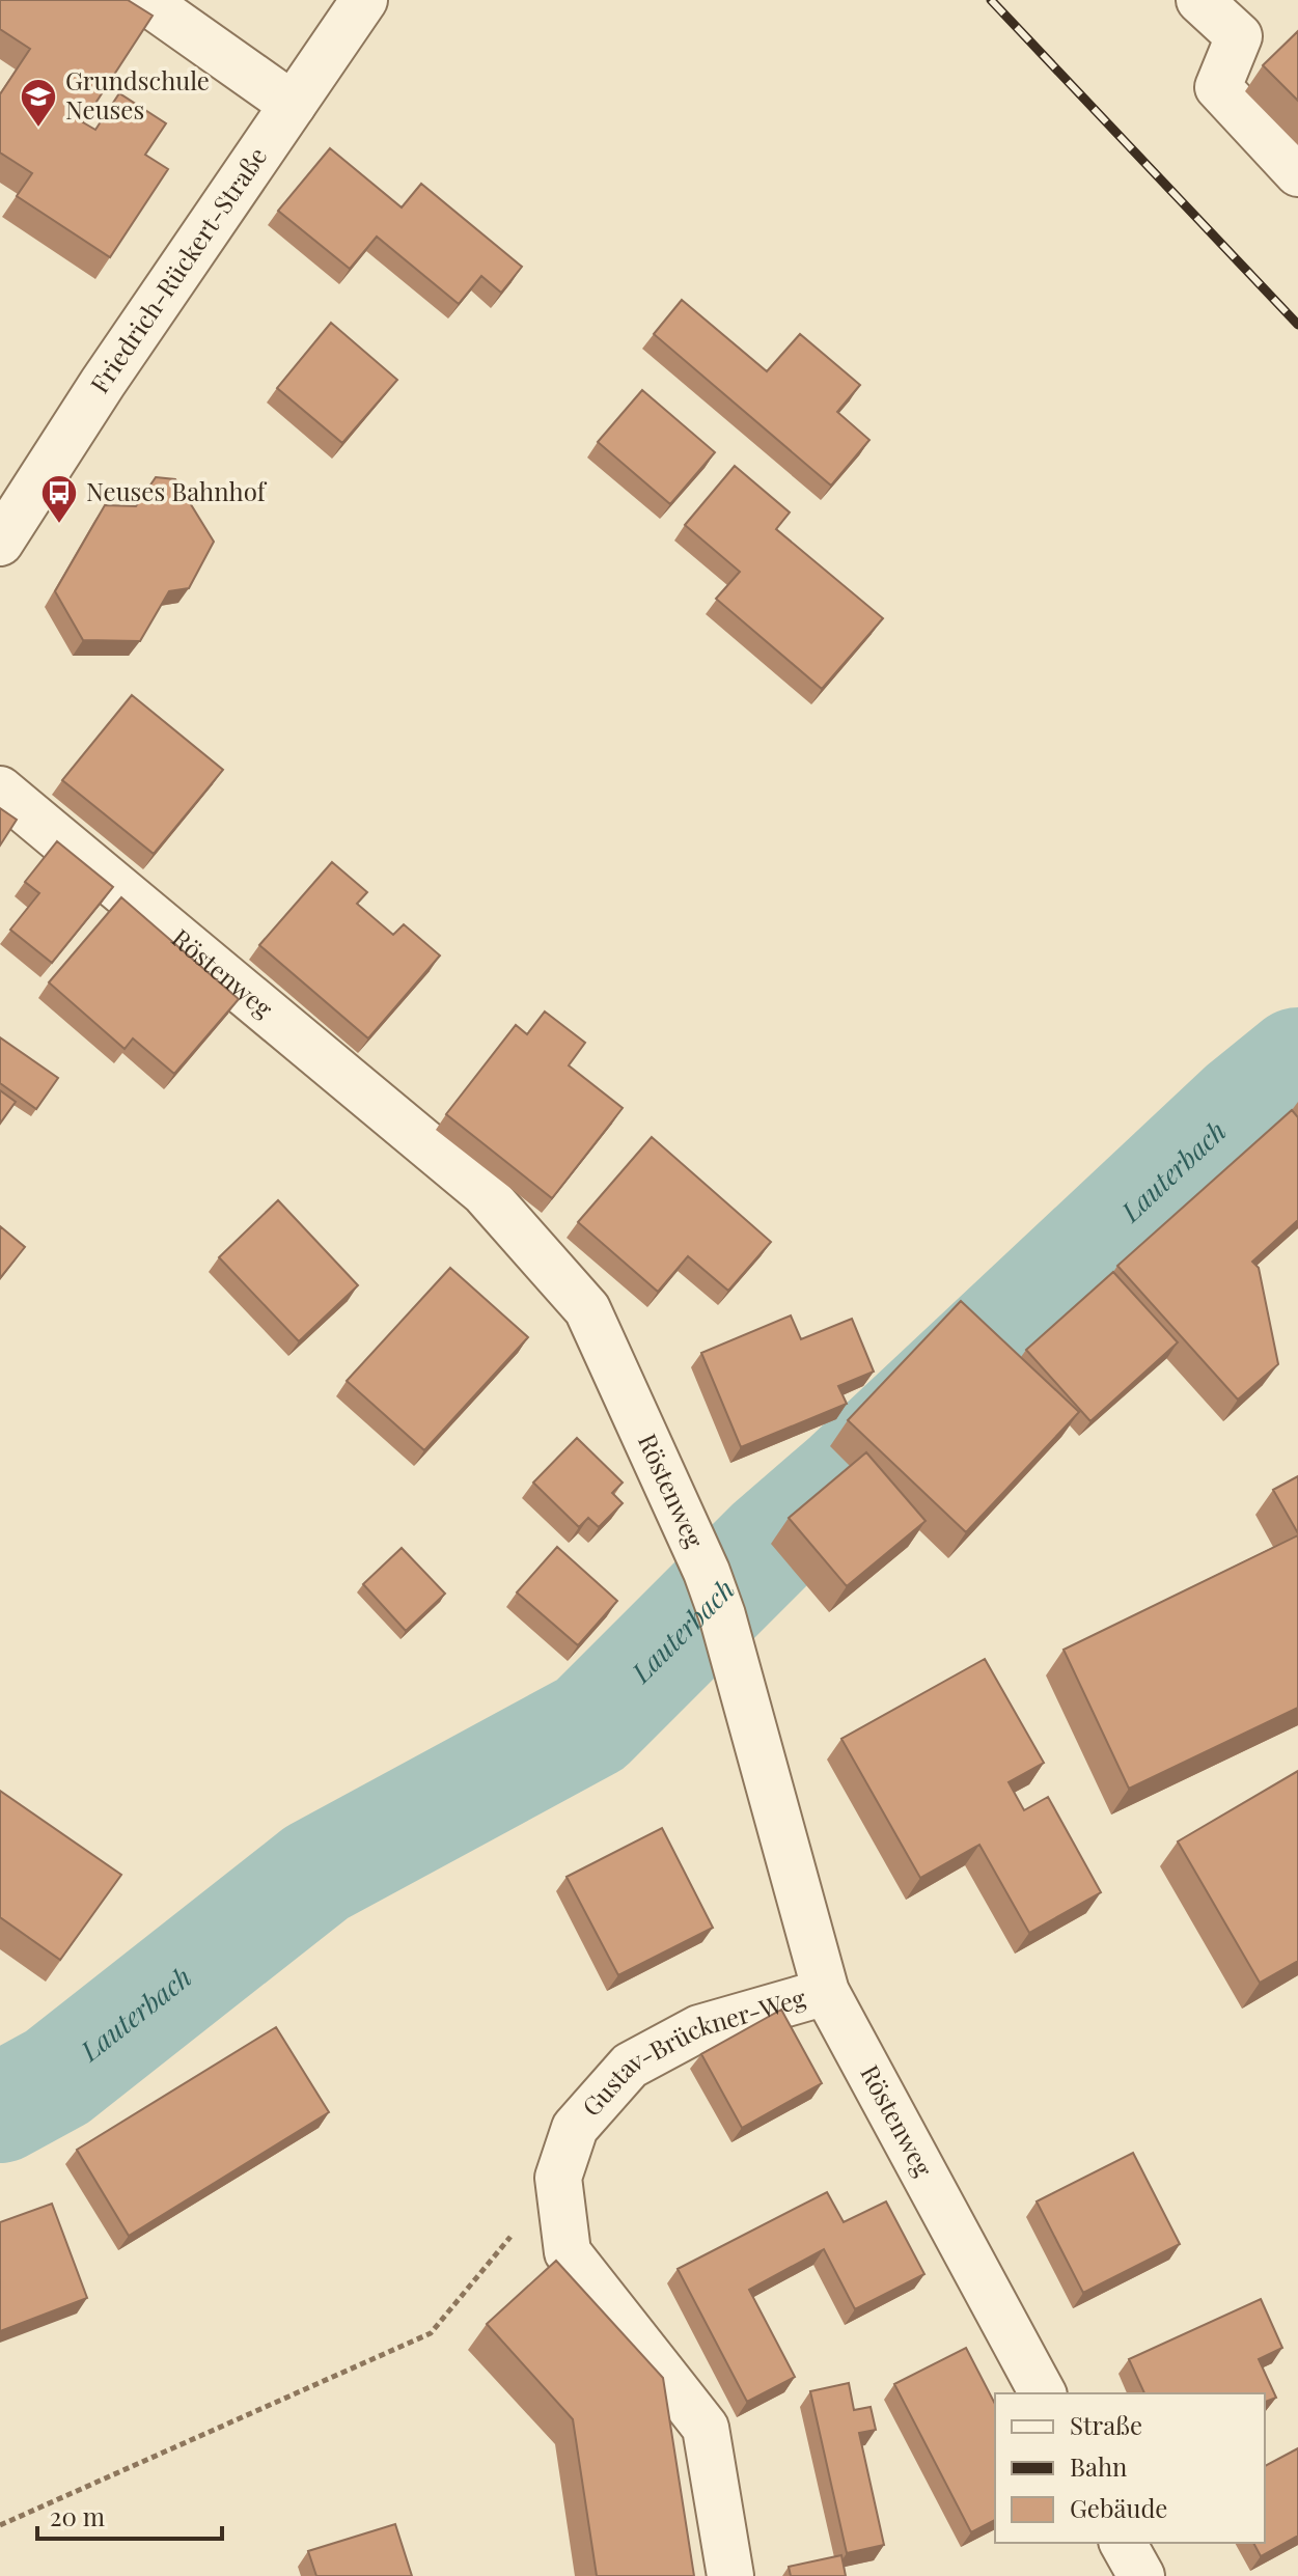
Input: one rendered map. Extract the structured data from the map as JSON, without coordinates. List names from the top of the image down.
{
  "streets": {
    "street": ["Friedrich-Rückert-Straße", "Röstenweg", "Gustav-Brückner-Weg"]
  },
  "crossings": [
    ["Röstenweg", "Gustav-Brückner-Weg"]
  ],
  "water": ["Lauterbach"],
  "places": {
    "school or university": ["Grundschule Neuses"],
    "bus stop": ["Neuses Bahnhof"]
  },
  "legend": ["Straße", "Bahn", "Gebäude"],
  "scale_bar": "20 m"
}
